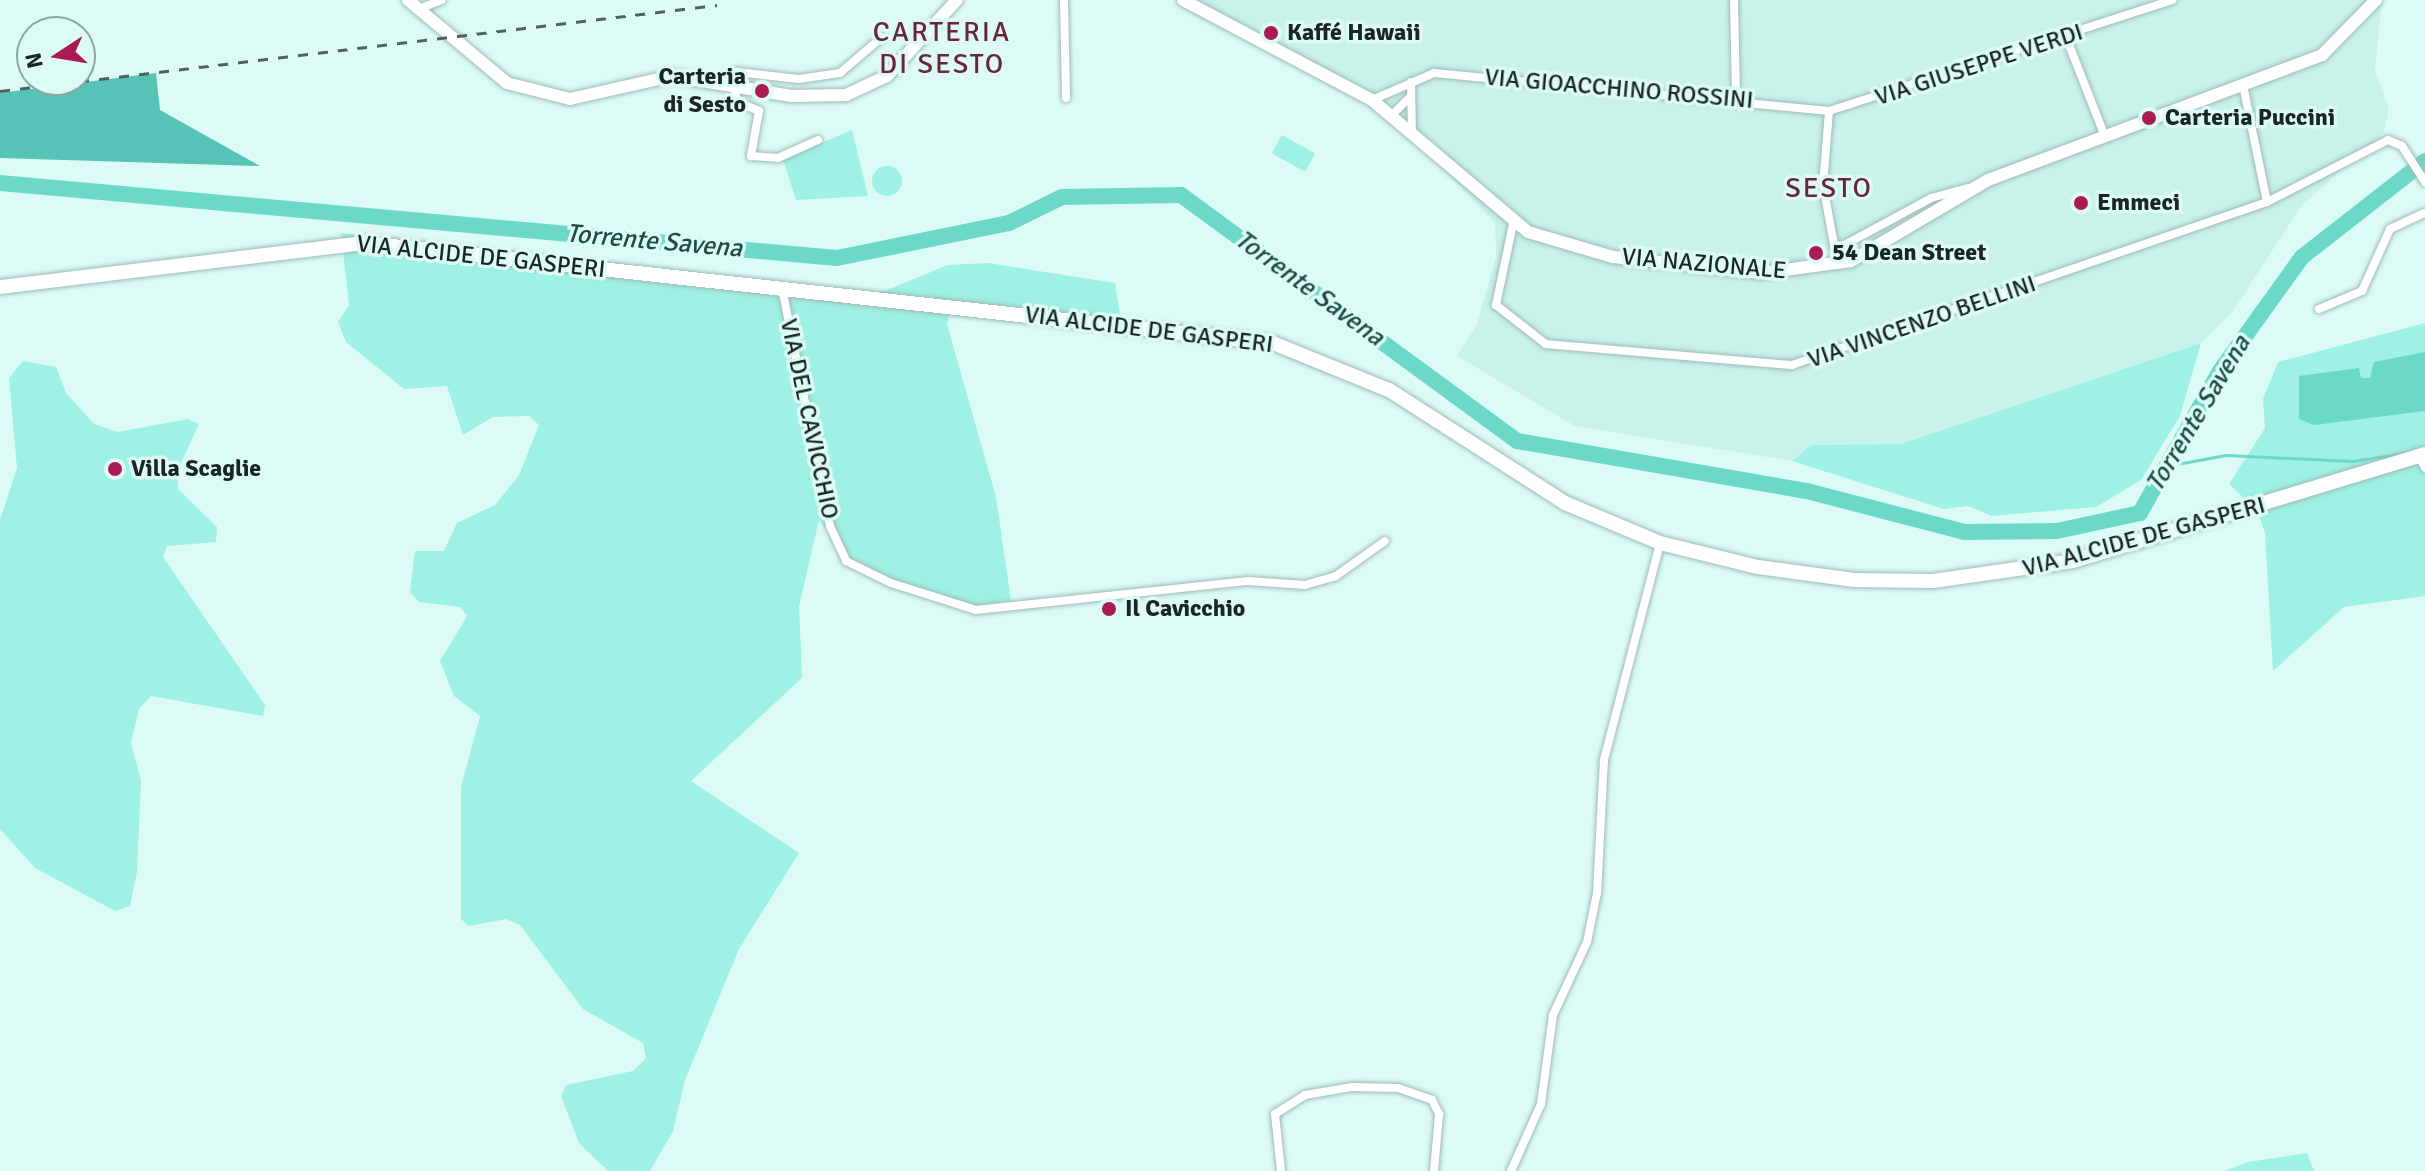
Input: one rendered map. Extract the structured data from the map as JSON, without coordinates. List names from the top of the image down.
{
  "streets": {
    "main road": ["VIA ALCIDE DE GASPERI", "VIA NAZIONALE"],
    "street": [
      "VIA GIUSEPPE VERDI",
      "VIA GIOACCHINO ROSSINI",
      "VIA VINCENZO BELLINI",
      "VIA DEL CAVICCHIO"
    ]
  },
  "crossings": [
    ["VIA GIUSEPPE VERDI", "VIA GIOACCHINO ROSSINI"],
    ["VIA GIOACCHINO ROSSINI", "VIA NAZIONALE"],
    ["VIA ALCIDE DE GASPERI", "VIA DEL CAVICCHIO"],
    ["VIA NAZIONALE", "VIA VINCENZO BELLINI"]
  ],
  "districts": ["CARTERIA DI SESTO", "SESTO"],
  "water": ["Torrente Savena"],
  "places": [
    "Kaffé Hawaii",
    "Carteria di Sesto",
    "Carteria Puccini",
    "Emmeci",
    "54 Dean Street",
    "Villa Scaglie",
    "Il Cavicchio"
  ],
  "north": "left"
}
